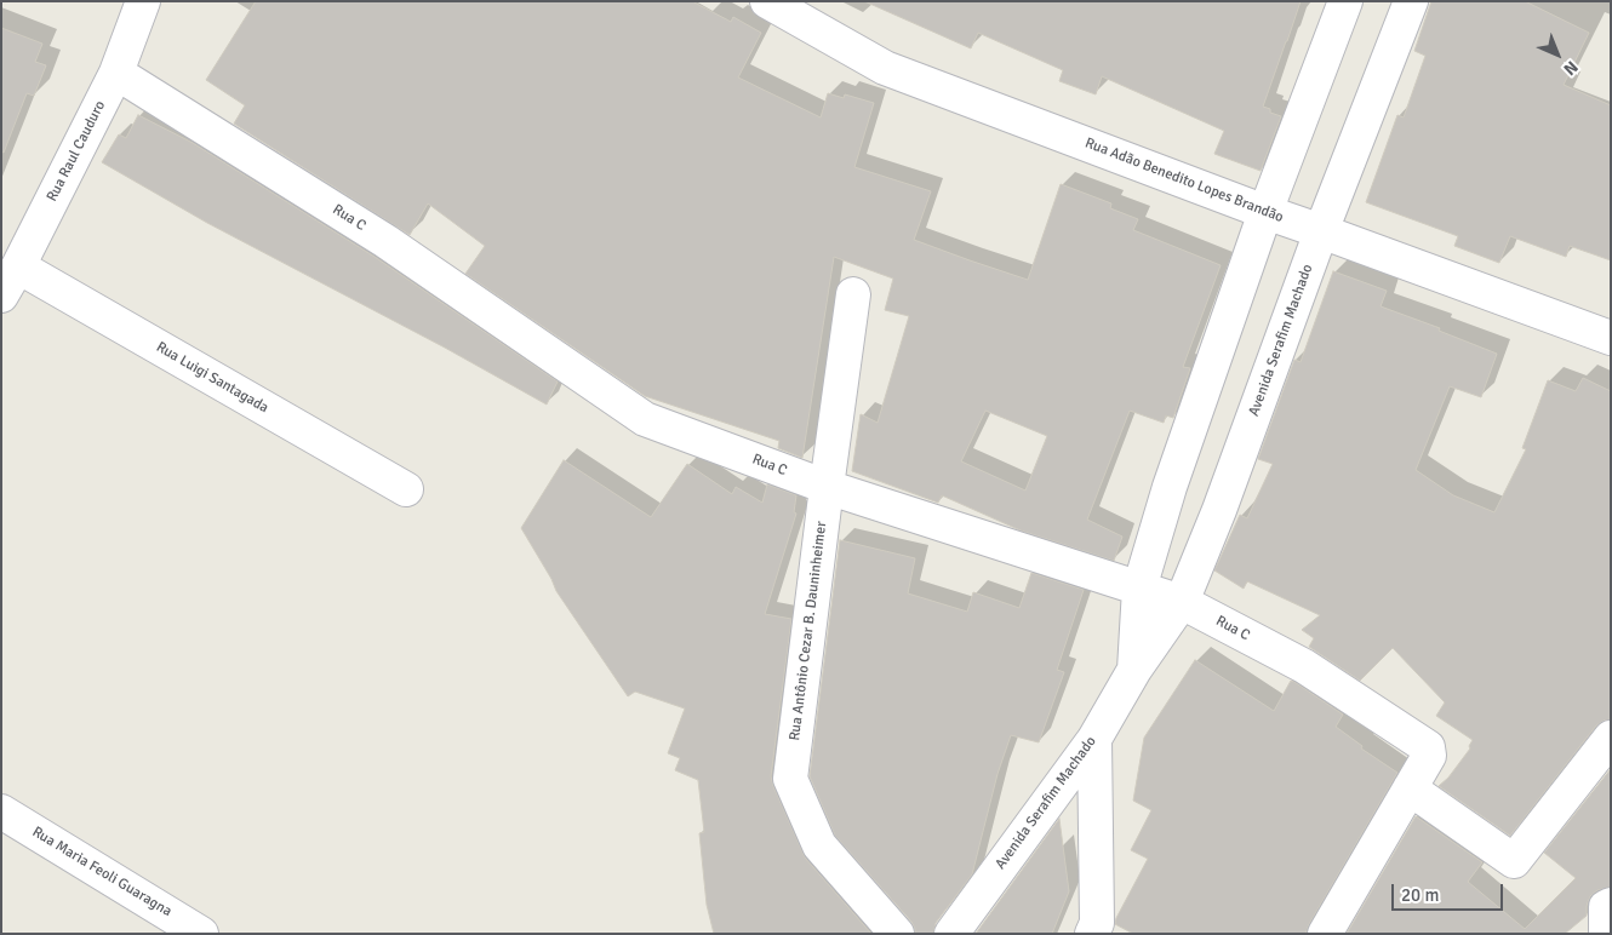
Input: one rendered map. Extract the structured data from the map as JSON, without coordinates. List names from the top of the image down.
{
  "streets": {
    "street": [
      "Rua Raul Cauduro",
      "Rua Adão Benedito Lopes Brandão",
      "Rua C",
      "Avenida Serafim Machado",
      "Rua Luigi Santagada",
      "Rua Antônio Cezar B. Dauninheimer",
      "Rua Maria Feoli Guaragna"
    ]
  },
  "crossings": [
    ["Rua Raul Cauduro", "Rua C"],
    ["Rua Raul Cauduro", "Rua Luigi Santagada"],
    ["Rua Adão Benedito Lopes Brandão", "Avenida Serafim Machado"],
    ["Rua C", "Avenida Serafim Machado"],
    ["Rua C", "Rua Antônio Cezar B. Dauninheimer"]
  ],
  "scale_bar": "20 m",
  "north": "bottom right"
}
